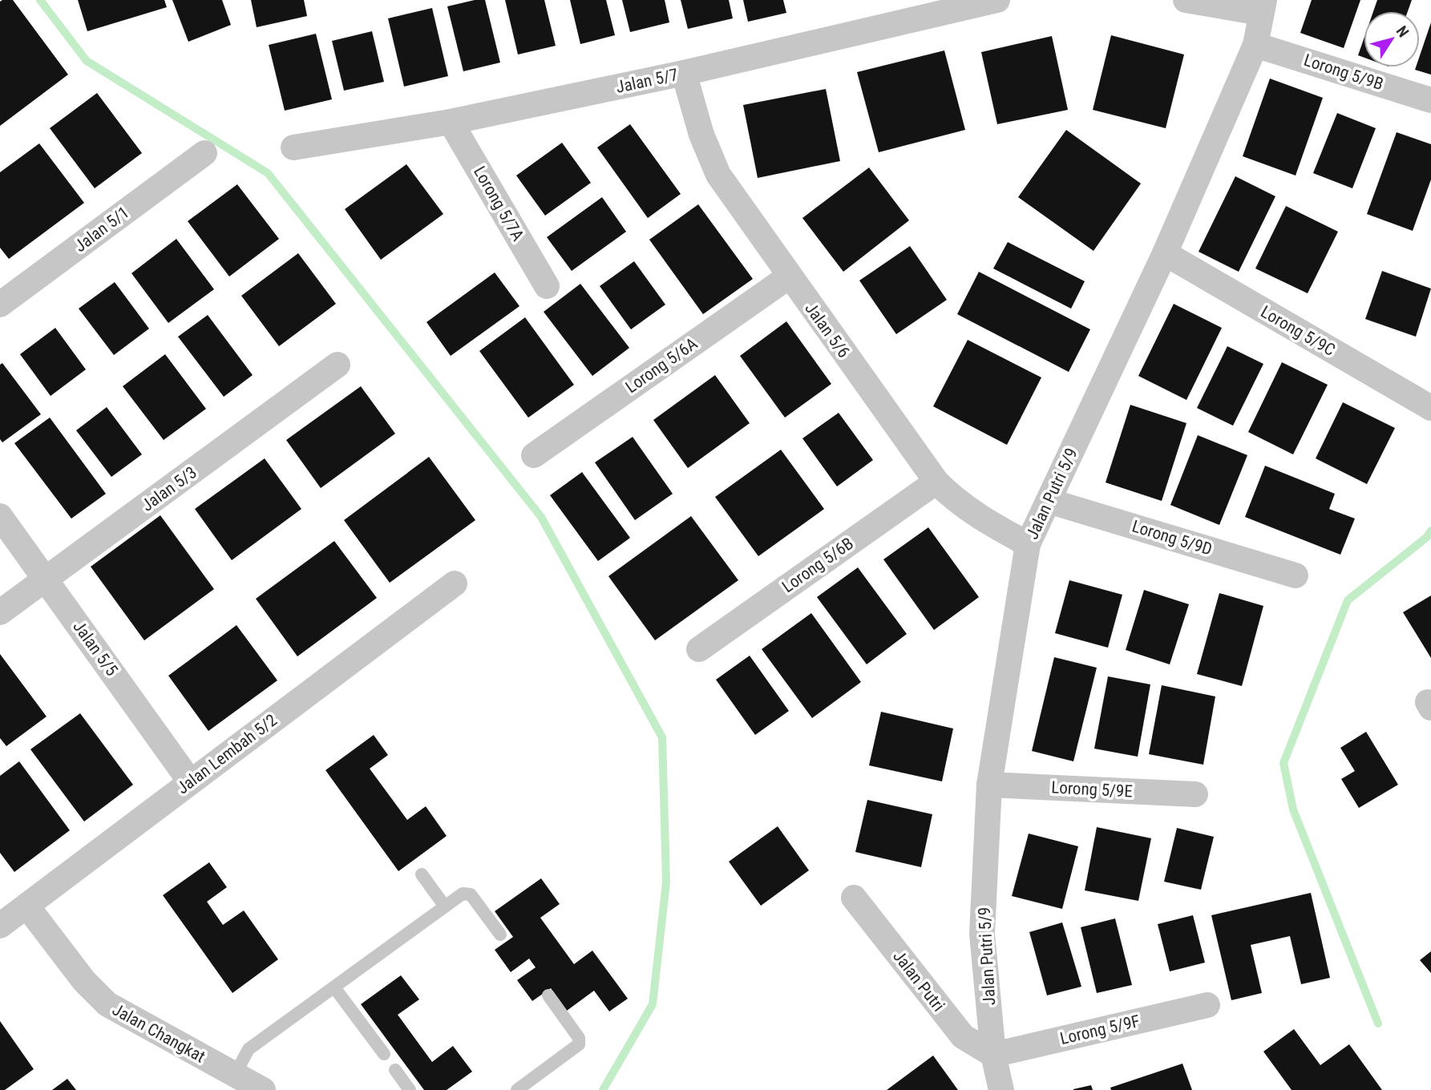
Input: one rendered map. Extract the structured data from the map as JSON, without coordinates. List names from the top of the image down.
{
  "streets": {
    "street": [
      "Lorong 5/9B",
      "Jalan 5/7",
      "Lorong 5/7A",
      "Jalan 5/1",
      "Jalan 5/6",
      "Lorong 5/9C",
      "Lorong 5/6A",
      "Jalan 5/3",
      "Jalan Putri 5/9",
      "Lorong 5/9D",
      "Lorong 5/6B",
      "Jalan 5/5",
      "Jalan Lembah 5/2",
      "Lorong 5/9E",
      "Jalan Putri",
      "Lorong 5/9F",
      "Jalan Changkat"
    ]
  },
  "crossings": [
    ["Lorong 5/9B", "Jalan Putri 5/9"],
    ["Jalan 5/7", "Lorong 5/7A"],
    ["Jalan 5/7", "Jalan 5/6"],
    ["Jalan 5/6", "Lorong 5/6A"],
    ["Jalan 5/6", "Jalan Putri 5/9"],
    ["Jalan 5/6", "Lorong 5/6B"],
    ["Lorong 5/9C", "Jalan Putri 5/9"],
    ["Jalan 5/3", "Jalan 5/5"],
    ["Jalan Putri 5/9", "Lorong 5/9D"],
    ["Jalan Putri 5/9", "Lorong 5/9E"],
    ["Jalan Putri 5/9", "Jalan Putri"],
    ["Jalan Putri 5/9", "Lorong 5/9F"],
    ["Jalan 5/5", "Jalan Lembah 5/2"],
    ["Jalan Lembah 5/2", "Jalan Changkat"],
    ["Jalan Putri", "Lorong 5/9F"]
  ],
  "north": "top right"
}
